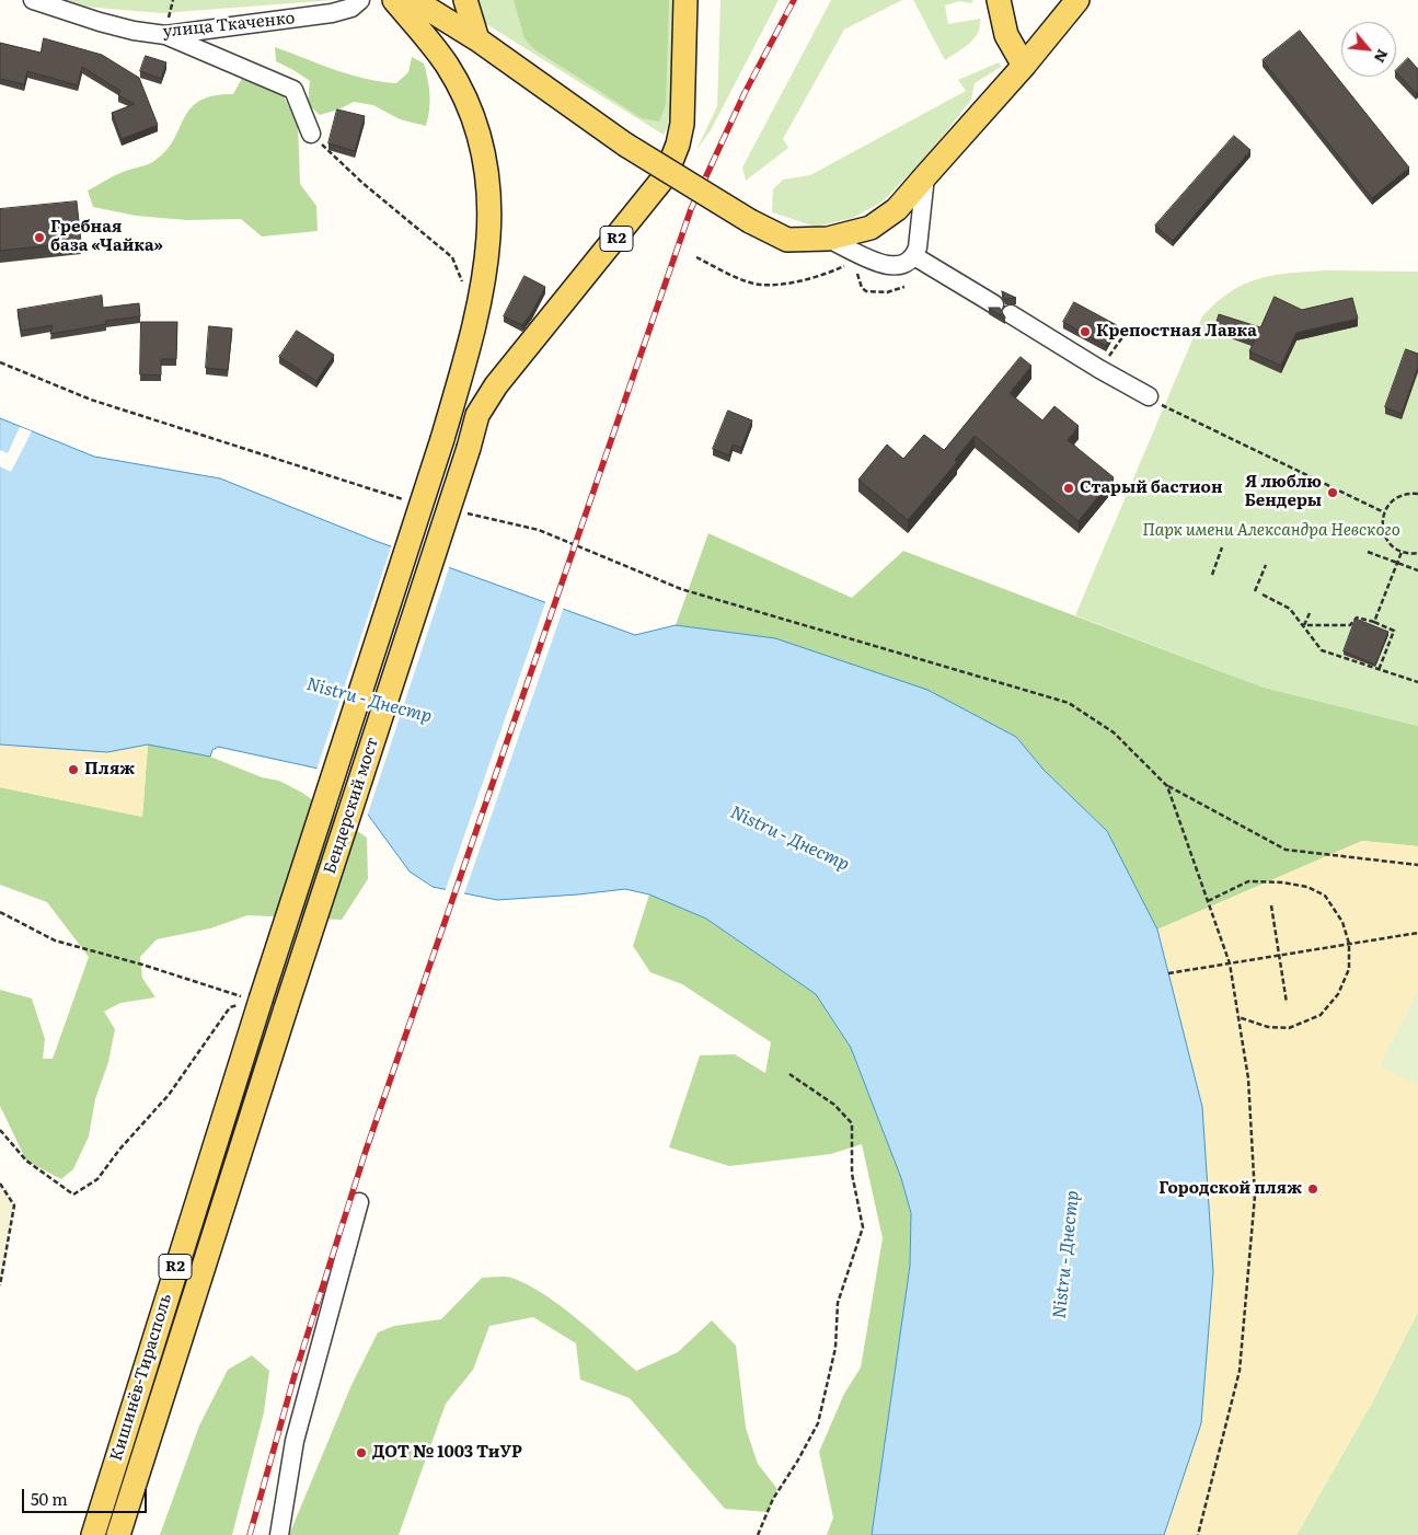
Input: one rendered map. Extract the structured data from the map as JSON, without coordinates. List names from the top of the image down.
{
  "streets": {
    "main road": ["R2", "Бендерский мост", "Кишинёв-Тирасполь"],
    "street": ["улица Ткаченко"]
  },
  "crossings": [
    ["Бендерский мост", "Кишинёв-Тирасполь"]
  ],
  "water": ["Nistru - Днестр"],
  "parks": ["Парк имени Александра Невского"],
  "places": [
    "Гребная база «Чайка»",
    "Крепостная Лавка",
    "Старый бастион",
    "Я люблю Бендеры",
    "Пляж",
    "Городской пляж",
    "ДОТ № 1003 ТиУР"
  ],
  "scale_bar": "50 m",
  "north": "bottom right"
}
